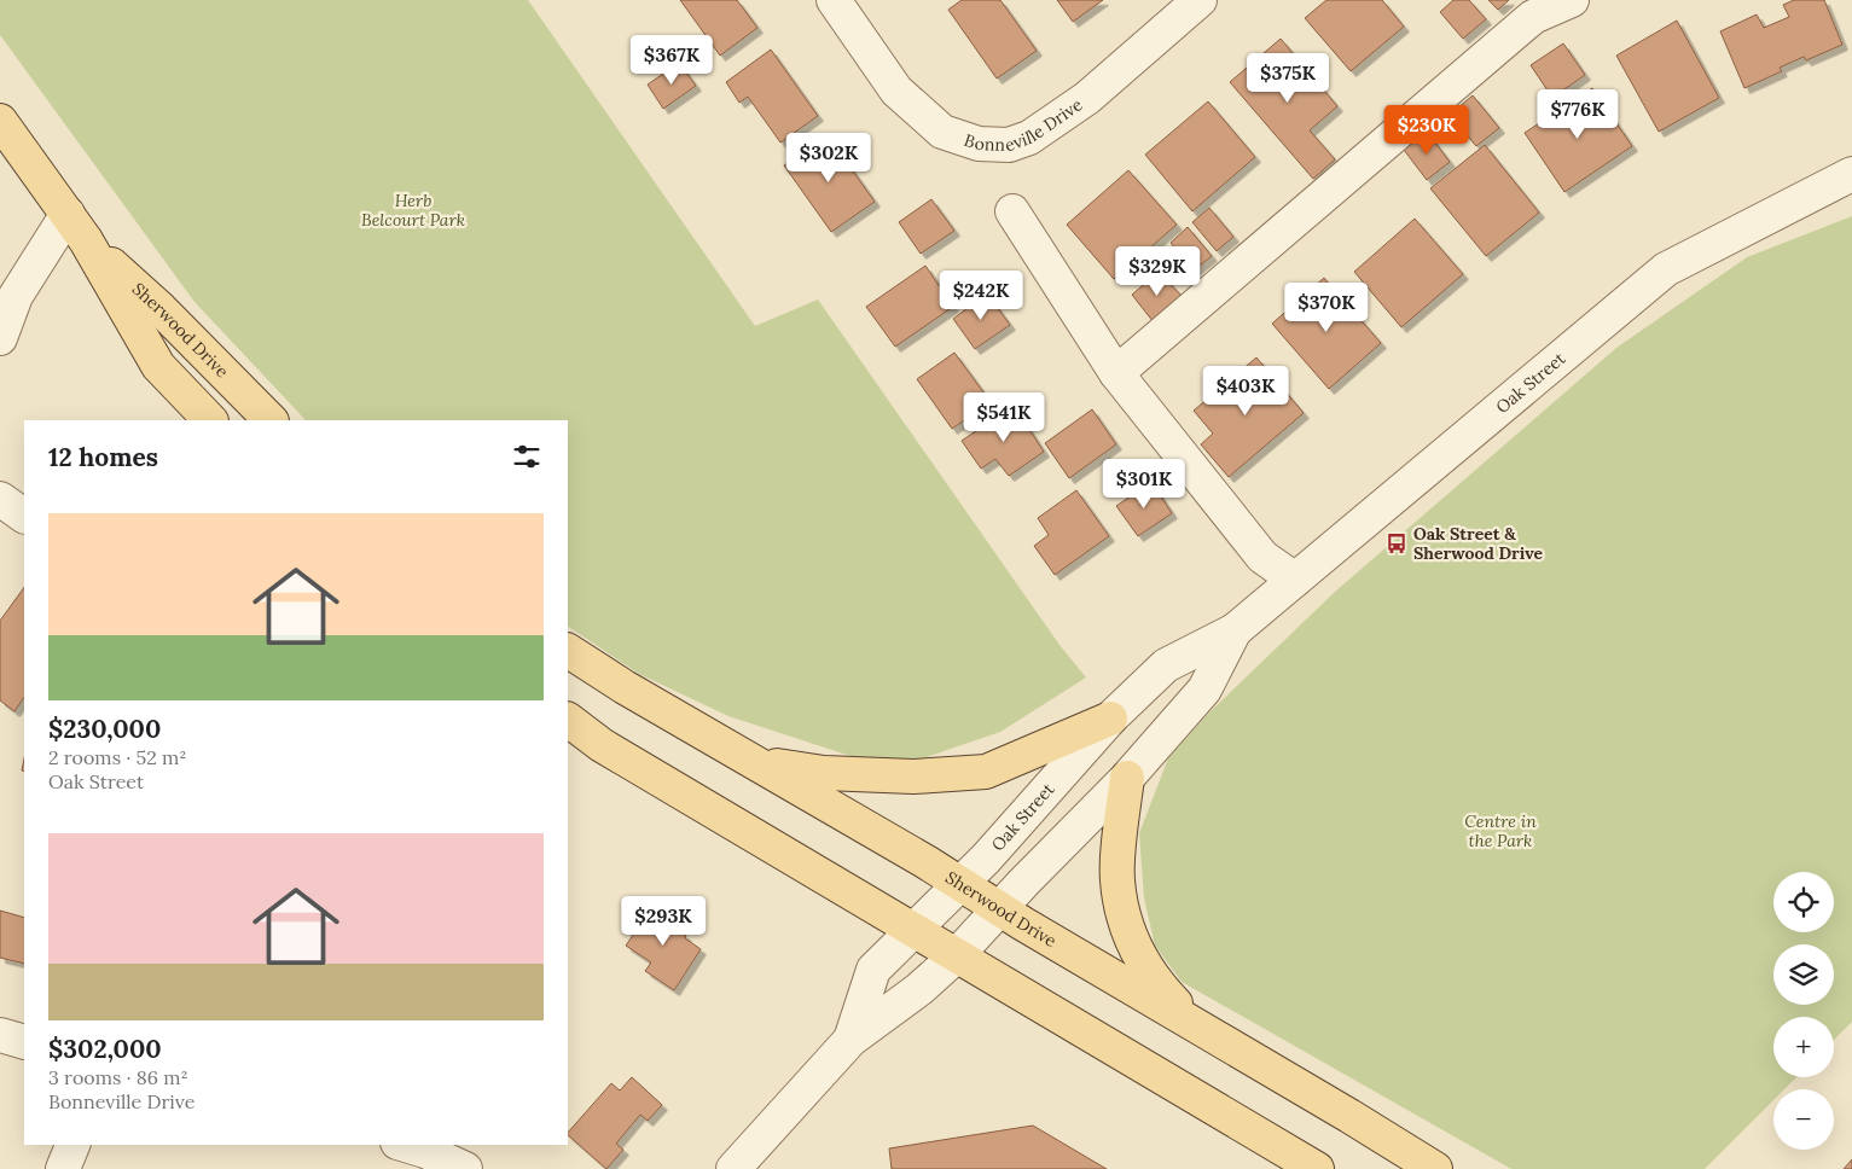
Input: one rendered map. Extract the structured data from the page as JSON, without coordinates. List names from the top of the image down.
{
  "streets": {
    "main road": ["Sherwood Drive"],
    "street": ["Bonneville Drive", "Oak Street"]
  },
  "crossings": [
    ["Sherwood Drive", "Oak Street"]
  ],
  "parks": ["Herb Belcourt Park", "Centre in the Park"],
  "places": {
    "bus stop": ["Oak Street & Sherwood Drive"]
  },
  "page": {
    "price": [
      "$367K",
      "$375K",
      "$776K",
      "$230K",
      "$302K",
      "$329K",
      "$242K",
      "$370K",
      "$403K",
      "$541K",
      "$301K",
      "$293K"
    ],
    "heading": "12 homes",
    "list": [
      {
        "name": "$230,000",
        "note": "2 rooms · 52 m² · Oak Street"
      },
      {
        "name": "$302,000",
        "note": "3 rooms · 86 m² · Bonneville Drive"
      }
    ],
    "map_buttons": ["+", "−"]
  }
}
